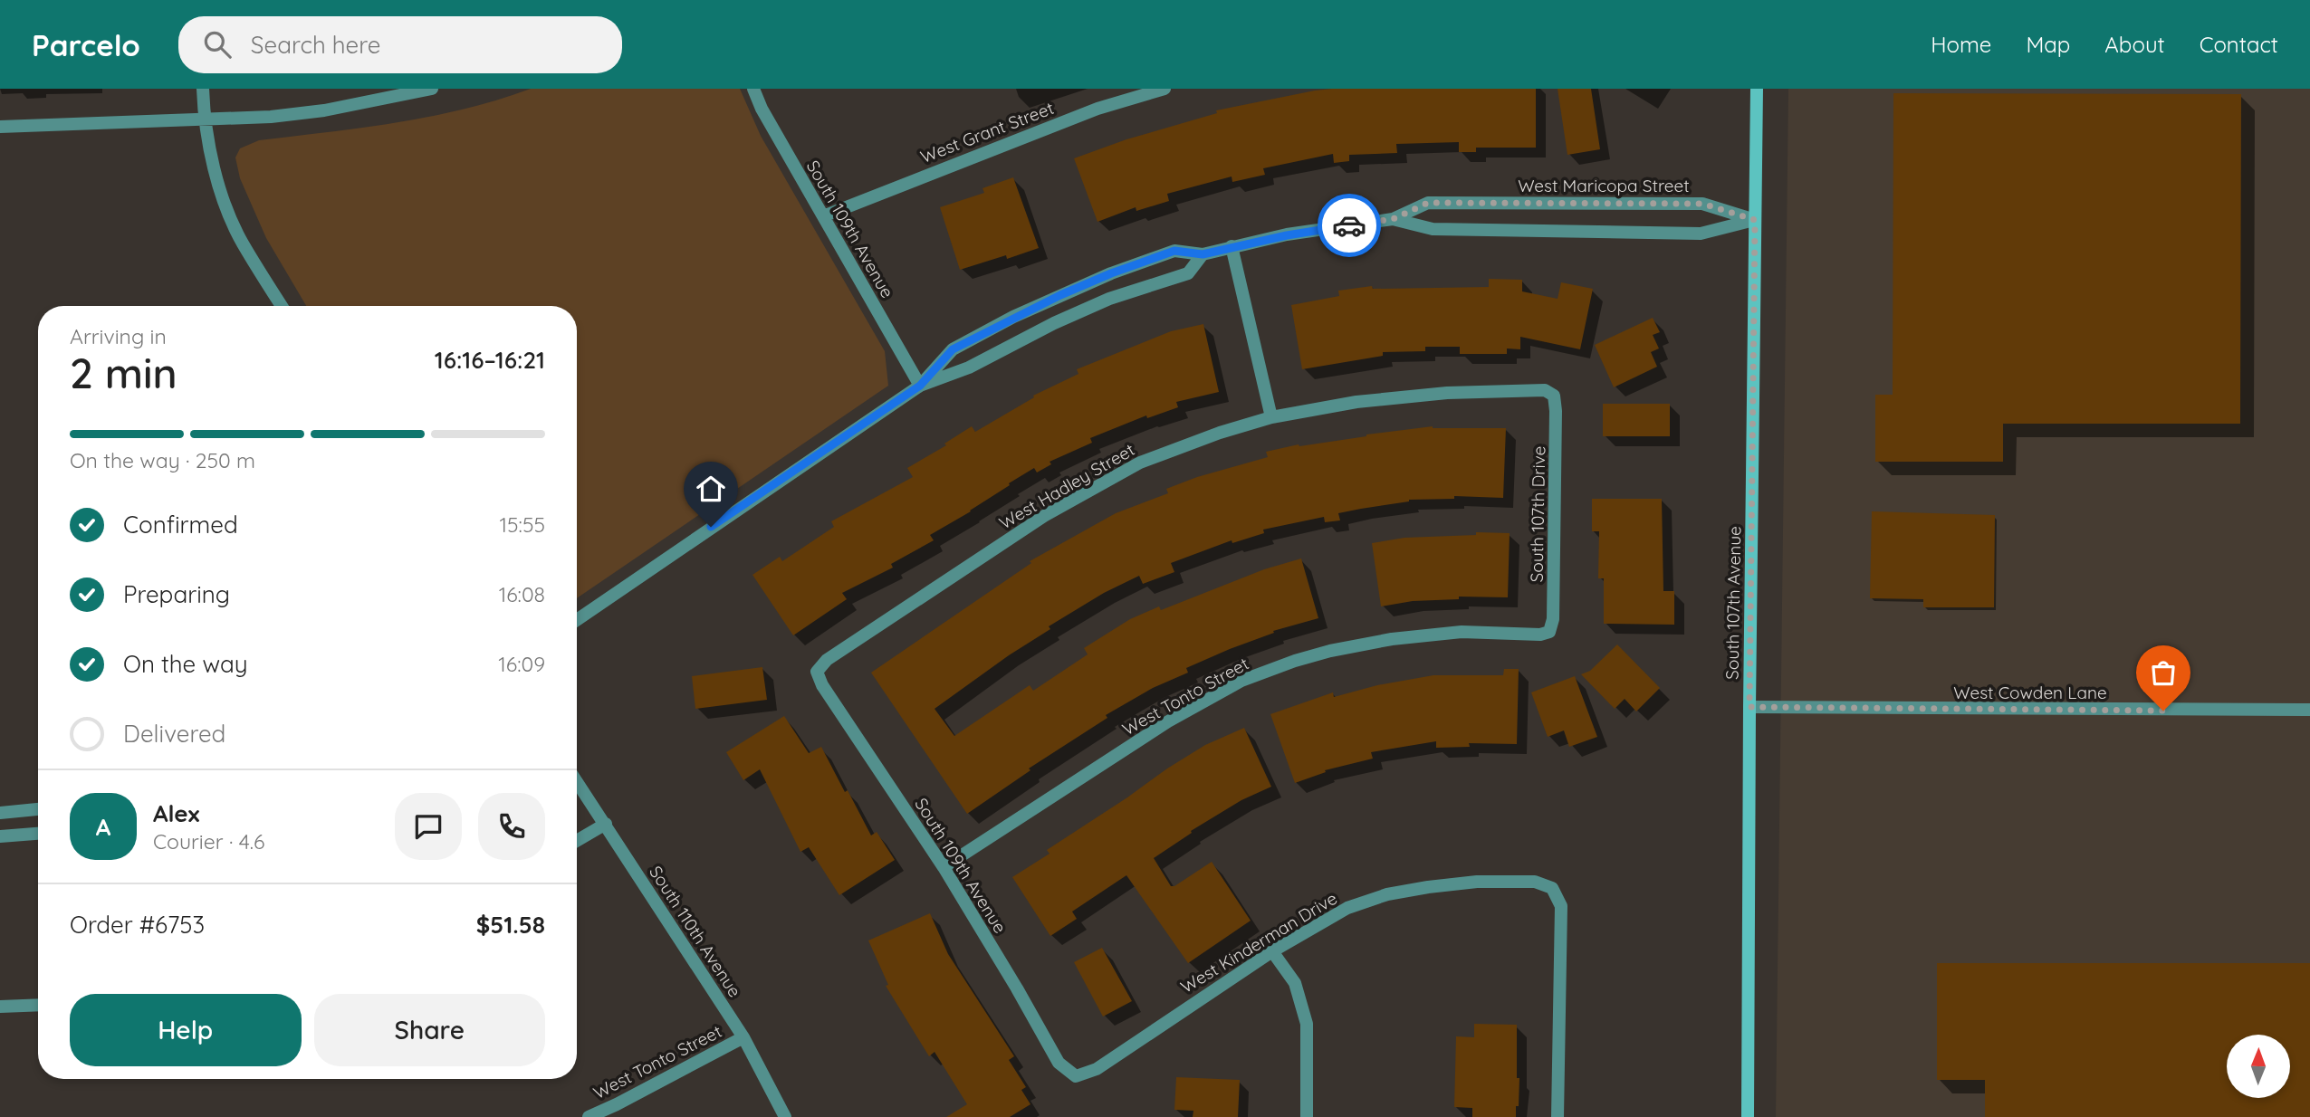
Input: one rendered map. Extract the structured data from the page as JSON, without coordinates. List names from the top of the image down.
{
  "streets": {
    "main road": ["South 107th Avenue"],
    "street": [
      "West Grant Street",
      "West Maricopa Street",
      "South 109th Avenue",
      "West Hadley Street",
      "South 107th Drive",
      "West Cowden Lane",
      "West Tonto Street",
      "South 110th Avenue",
      "West Kinderman Drive"
    ]
  },
  "crossings": [
    ["West Grant Street", "South 109th Avenue"],
    ["West Maricopa Street", "South 109th Avenue"],
    ["West Maricopa Street", "South 107th Avenue"],
    ["South 109th Avenue", "West Hadley Street"],
    ["South 109th Avenue", "West Tonto Street"],
    ["South 109th Avenue", "West Kinderman Drive"],
    ["West Hadley Street", "South 107th Drive"],
    ["South 107th Drive", "West Tonto Street"],
    ["South 107th Avenue", "West Cowden Lane"],
    ["West Tonto Street", "South 110th Avenue"]
  ],
  "north": "top",
  "page": {
    "header": "Parcelo",
    "search": "Search here",
    "nav": [
      "Home",
      "Map",
      "About",
      "Contact"
    ],
    "heading": ["2 min", "Arriving in", "16:16–16:21"],
    "panel": [
      "Alex",
      "Courier · 4.6",
      "Order #6753",
      "$51.58"
    ],
    "bar": "On the way · 250 m",
    "list": [
      ["Confirmed", "15:55"],
      ["Preparing", "16:08"],
      ["On the way", "16:09"],
      "Delivered"
    ],
    "round": "A",
    "buttons": ["Help", "Share"]
  }
}
